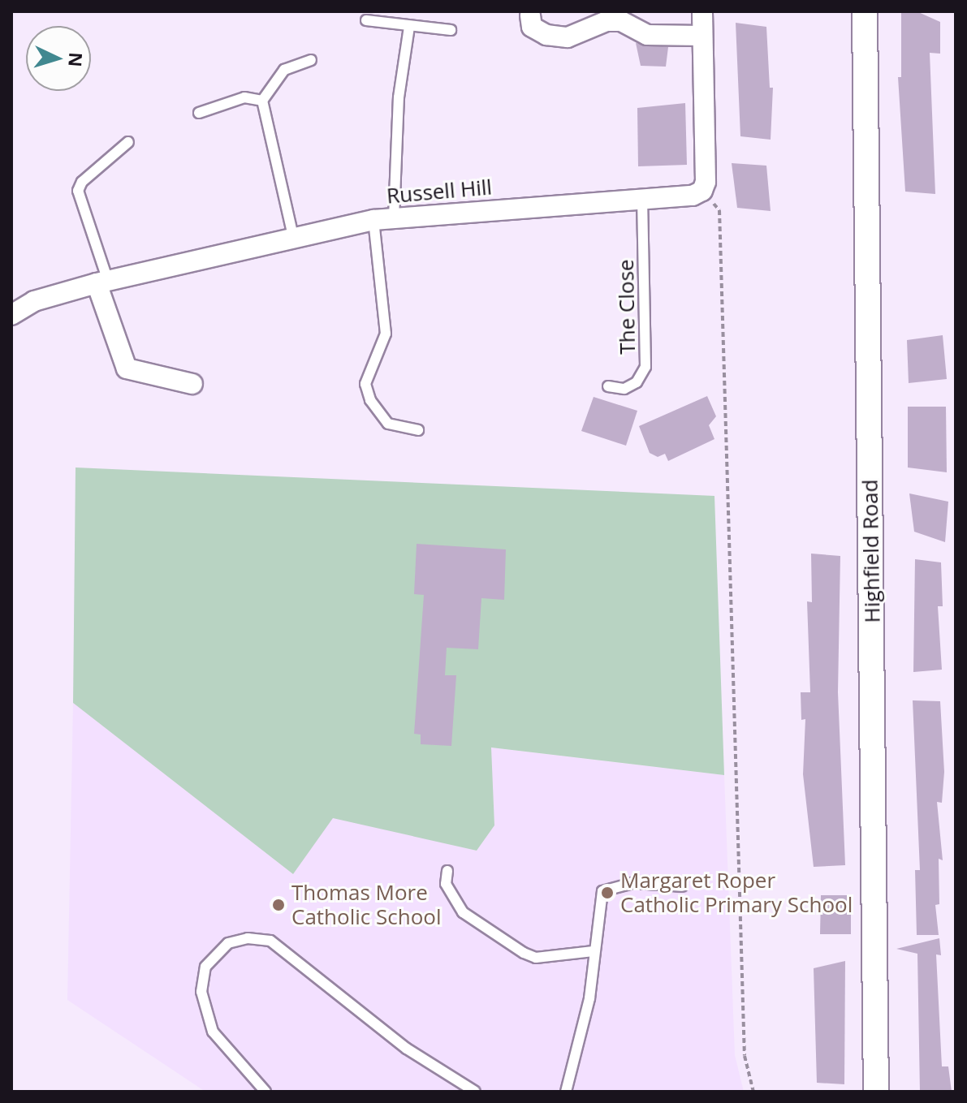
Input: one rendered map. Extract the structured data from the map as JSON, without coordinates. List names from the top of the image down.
{
  "streets": {
    "street": ["Russell Hill", "Highfield Road"],
    "lane": ["The Close"]
  },
  "crossings": [
    ["Russell Hill", "The Close"]
  ],
  "places": ["Margaret Roper Catholic Primary School", "Thomas More Catholic School"],
  "north": "right"
}
